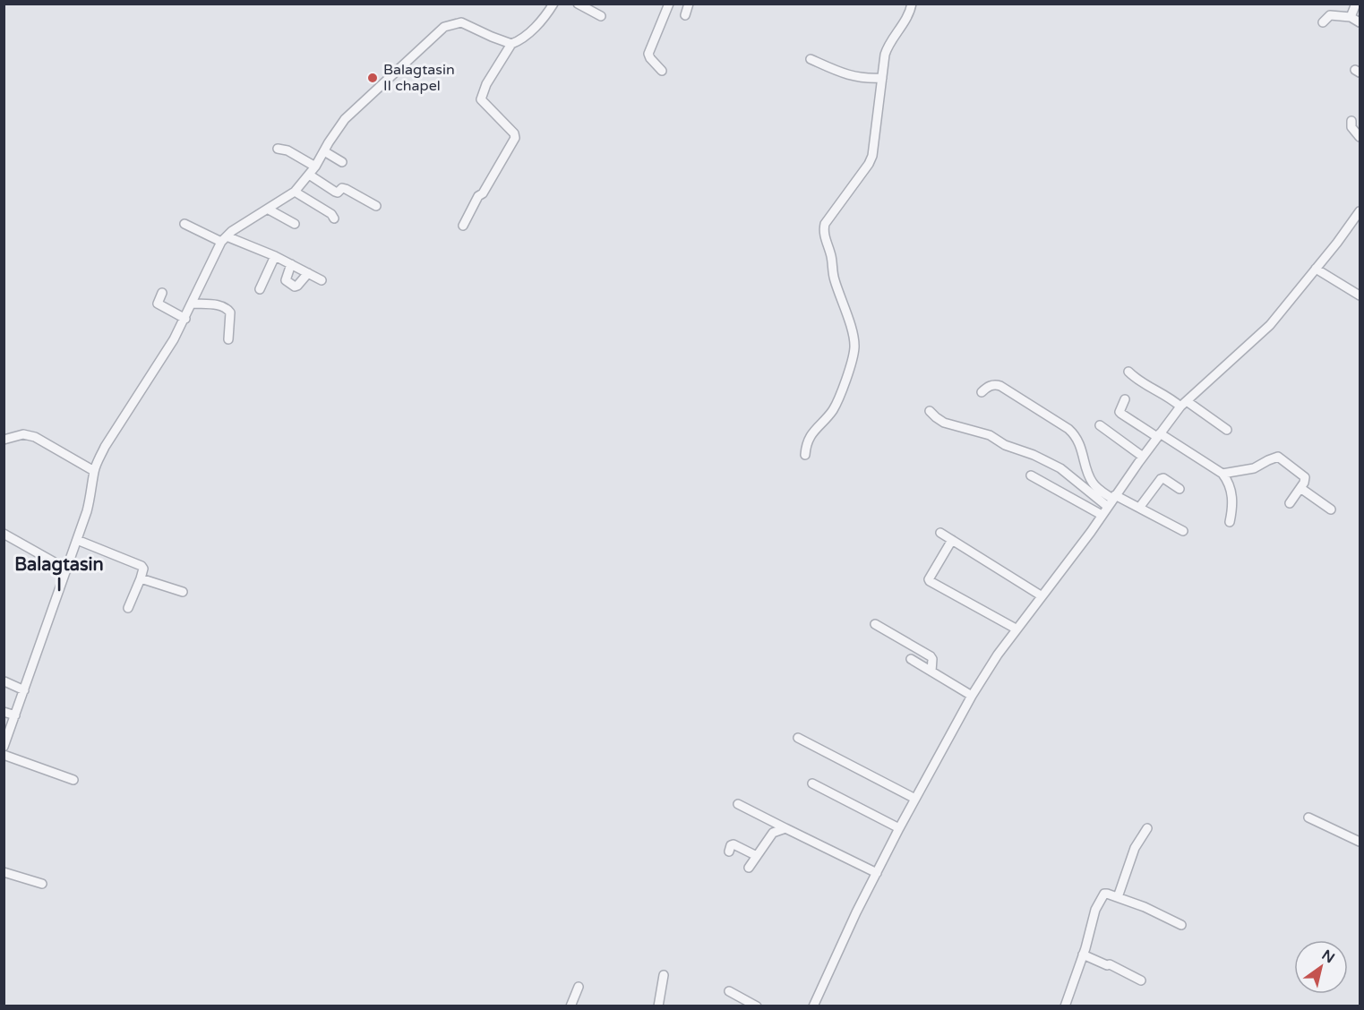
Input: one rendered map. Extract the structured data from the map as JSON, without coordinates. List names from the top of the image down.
{
  "districts": ["Balagtasin I"],
  "places": ["Balagtasin II chapel"],
  "north": "top right"
}
